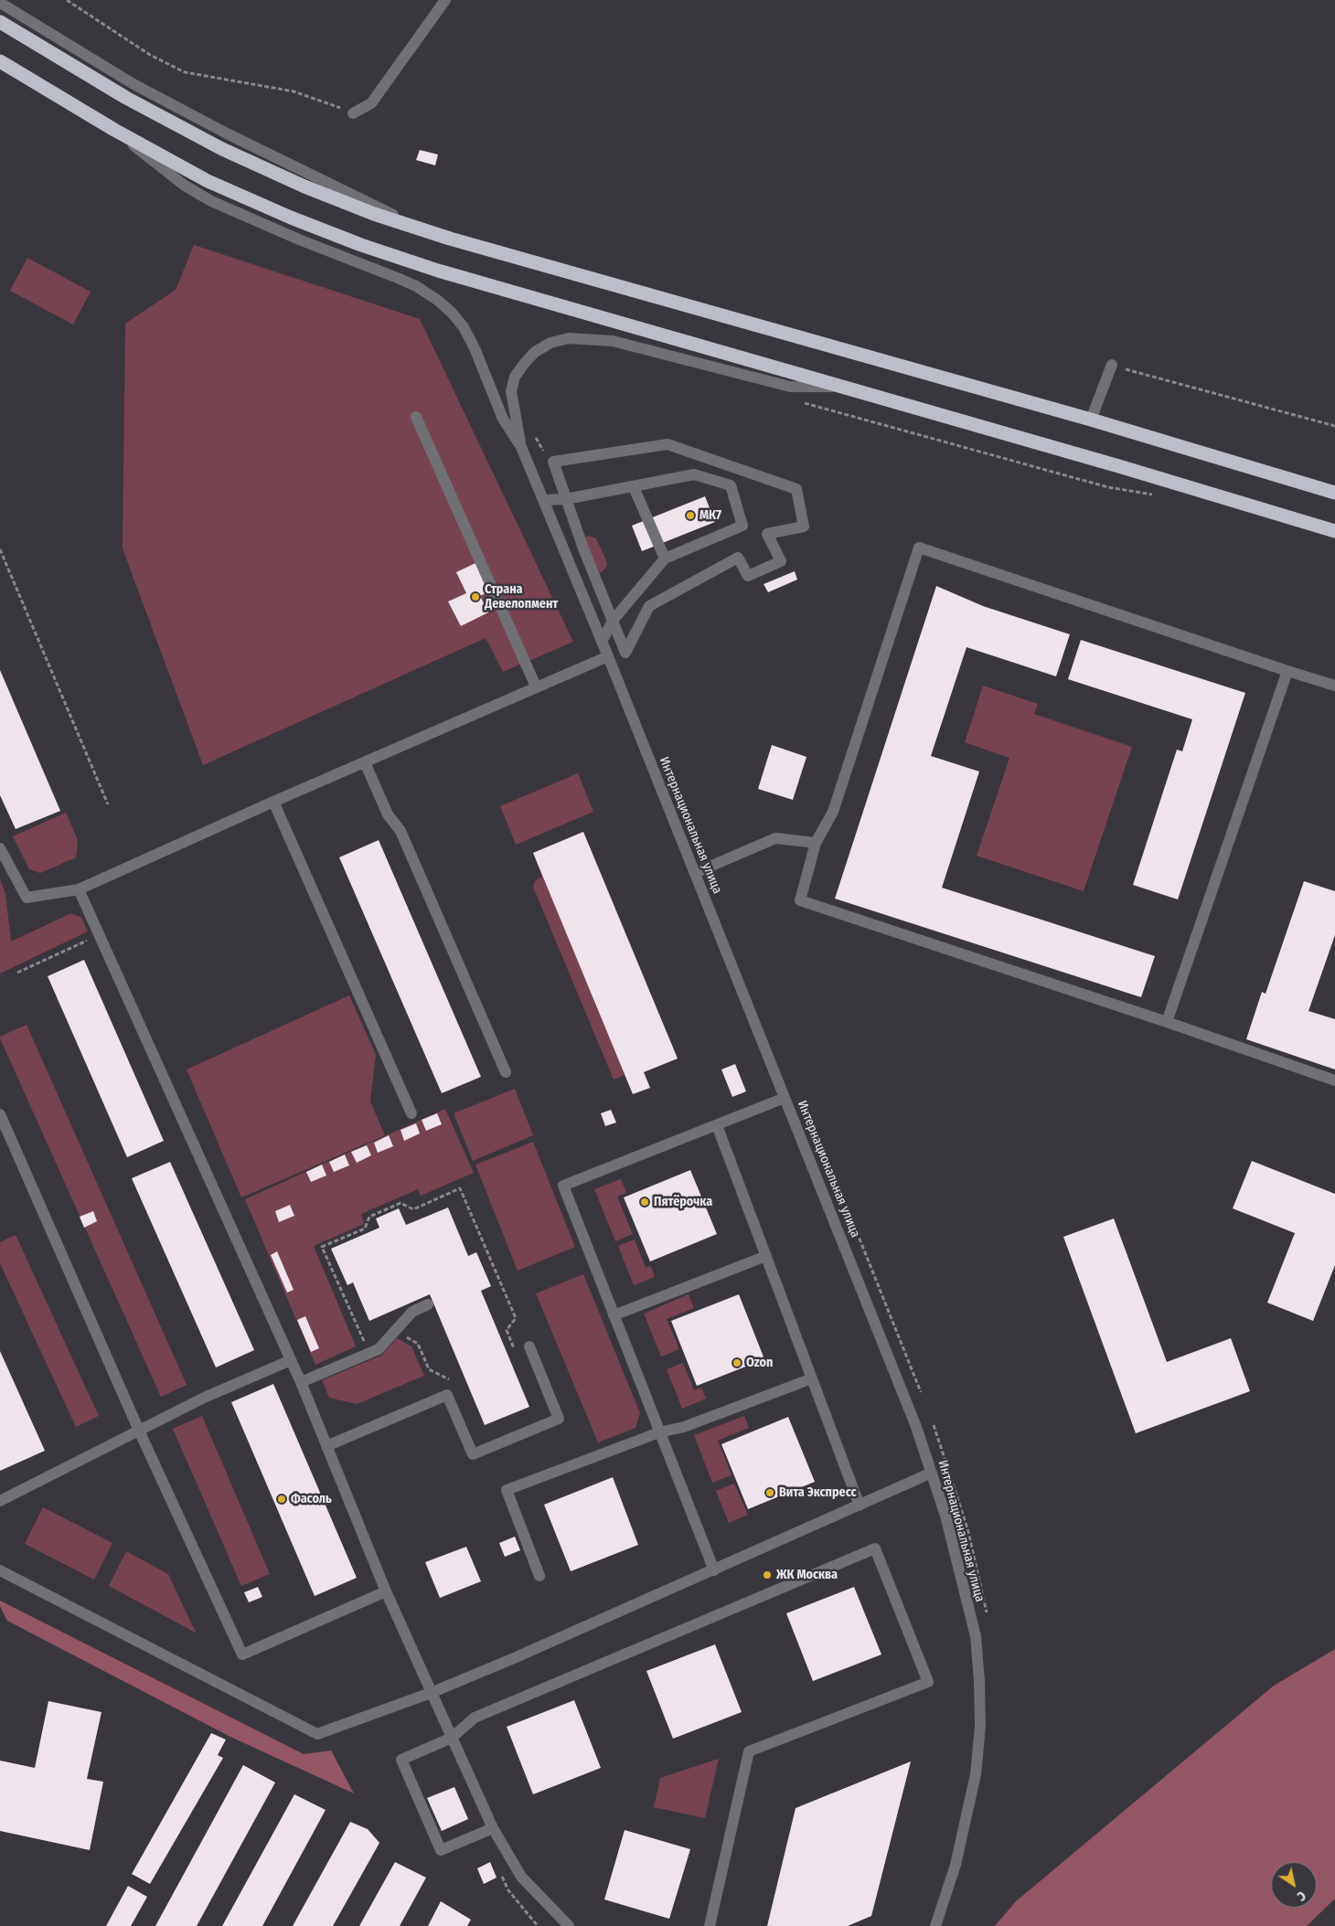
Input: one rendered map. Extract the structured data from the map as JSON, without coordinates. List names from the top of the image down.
{
  "streets": {
    "street": ["Интернациональная улица"]
  },
  "places": [
    "МК7",
    "Страна Девелопмент",
    "Пятёрочка",
    "Ozon",
    "Вита Экспресс",
    "Фасоль",
    "ЖК Москва"
  ],
  "north": "bottom right"
}
